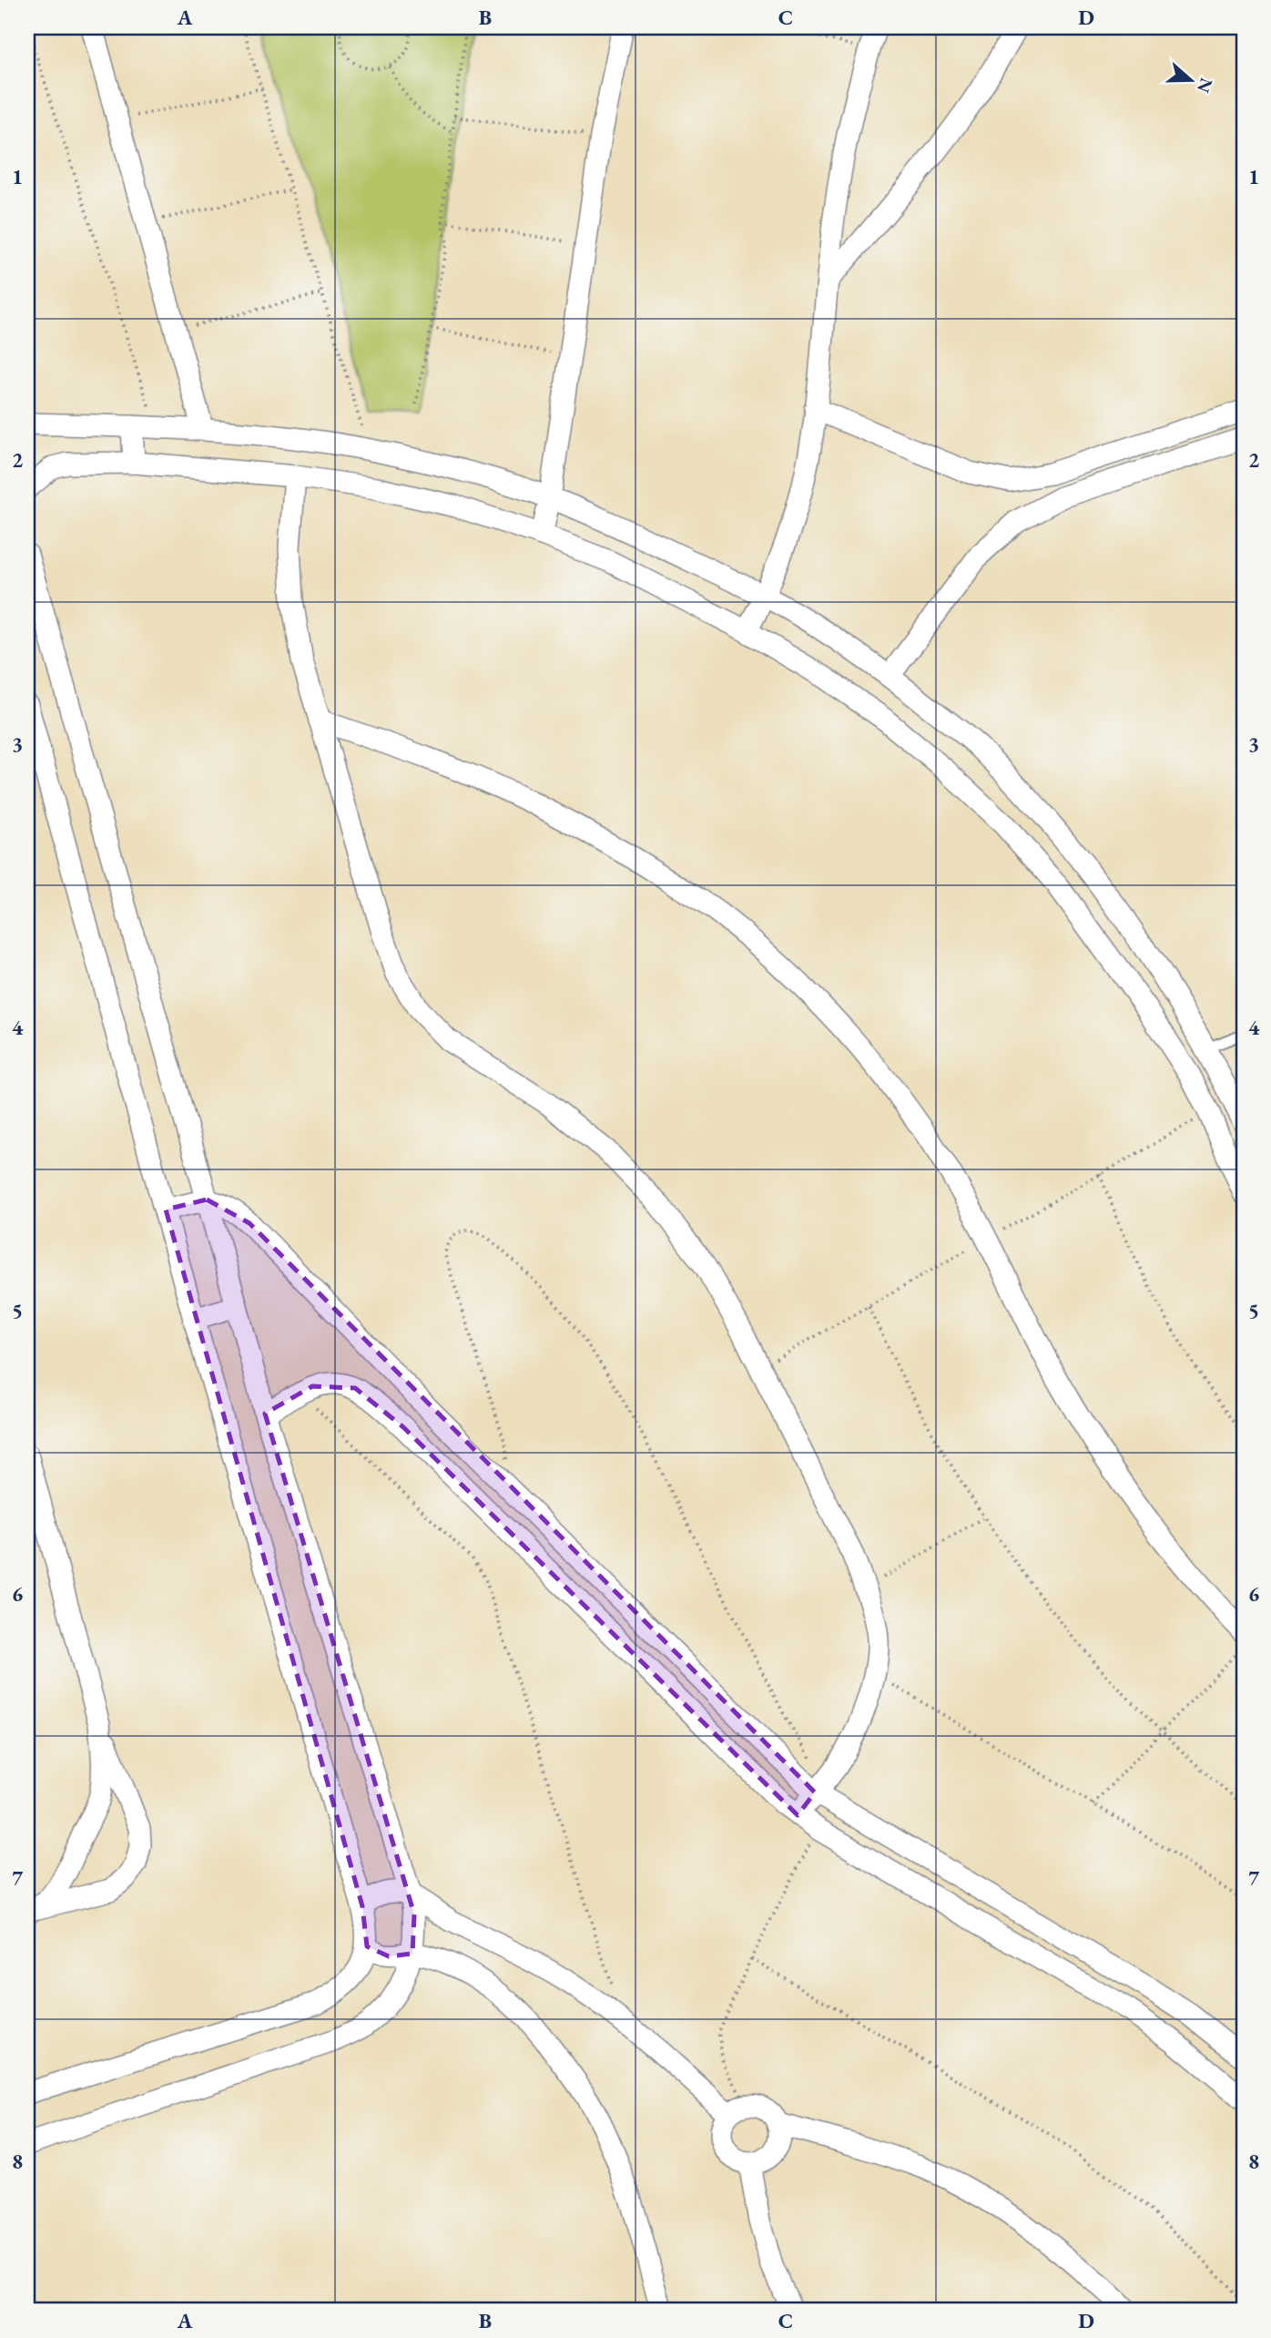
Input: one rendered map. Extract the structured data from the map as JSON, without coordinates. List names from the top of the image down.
{
  "north": "right",
  "grid": {
    "columns": [
      "A",
      "B",
      "C",
      "D"
    ],
    "rows": [
      "1",
      "2",
      "3",
      "4",
      "5",
      "6",
      "7",
      "8"
    ]
  }
}
